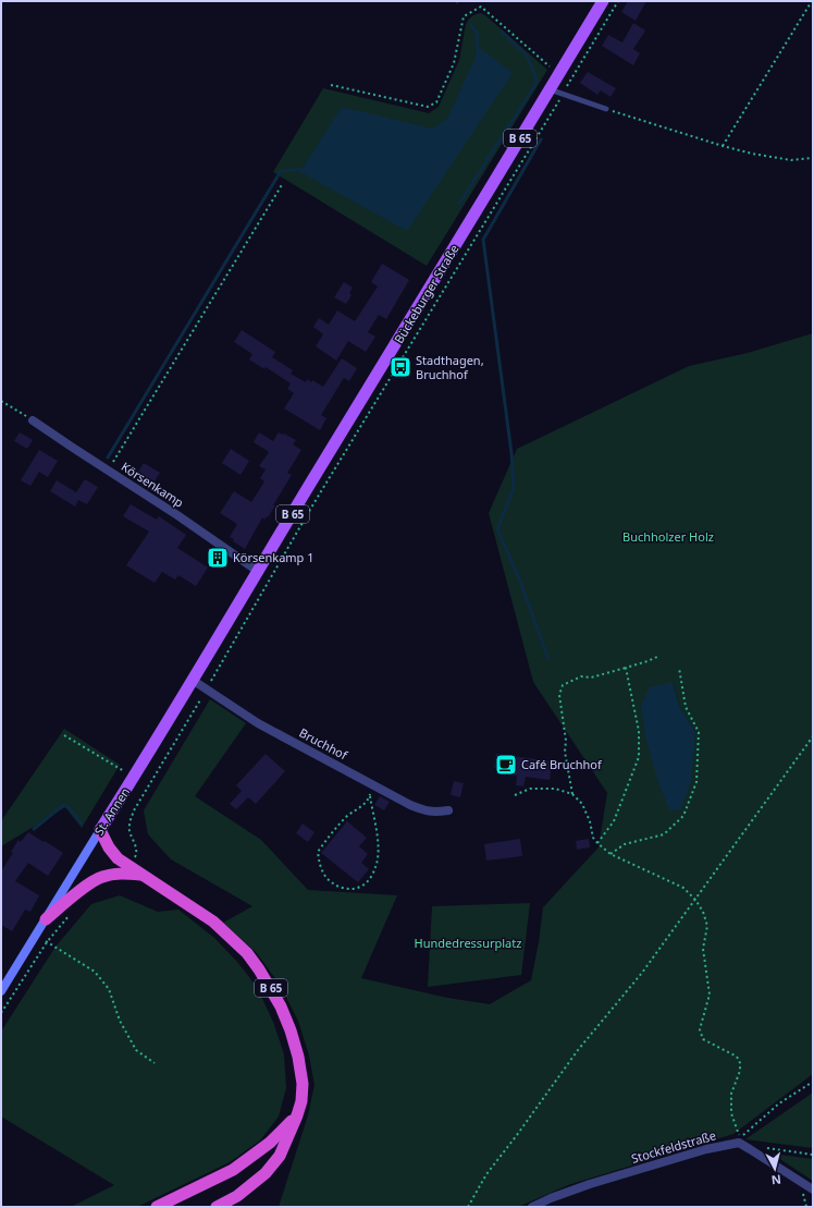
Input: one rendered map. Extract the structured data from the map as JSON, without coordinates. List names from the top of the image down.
{
  "streets": {
    "highway": ["B 65"],
    "main road": ["Bückeburger Straße", "St. Annen"],
    "street": ["Körsenkamp", "Bruchhof", "Stockfeldstraße"]
  },
  "crossings": [
    ["B 65", "St. Annen"],
    ["Bückeburger Straße", "Körsenkamp"],
    ["Bückeburger Straße", "St. Annen"],
    ["Bruchhof", "St. Annen"]
  ],
  "parks": ["Buchholzer Holz", "Hundedressurplatz"],
  "places": {
    "bus stop": ["Stadthagen, Bruchhof"],
    "building": ["Körsenkamp 1"],
    "cafe": ["Café Bruchhof"]
  },
  "north": "bottom"
}
